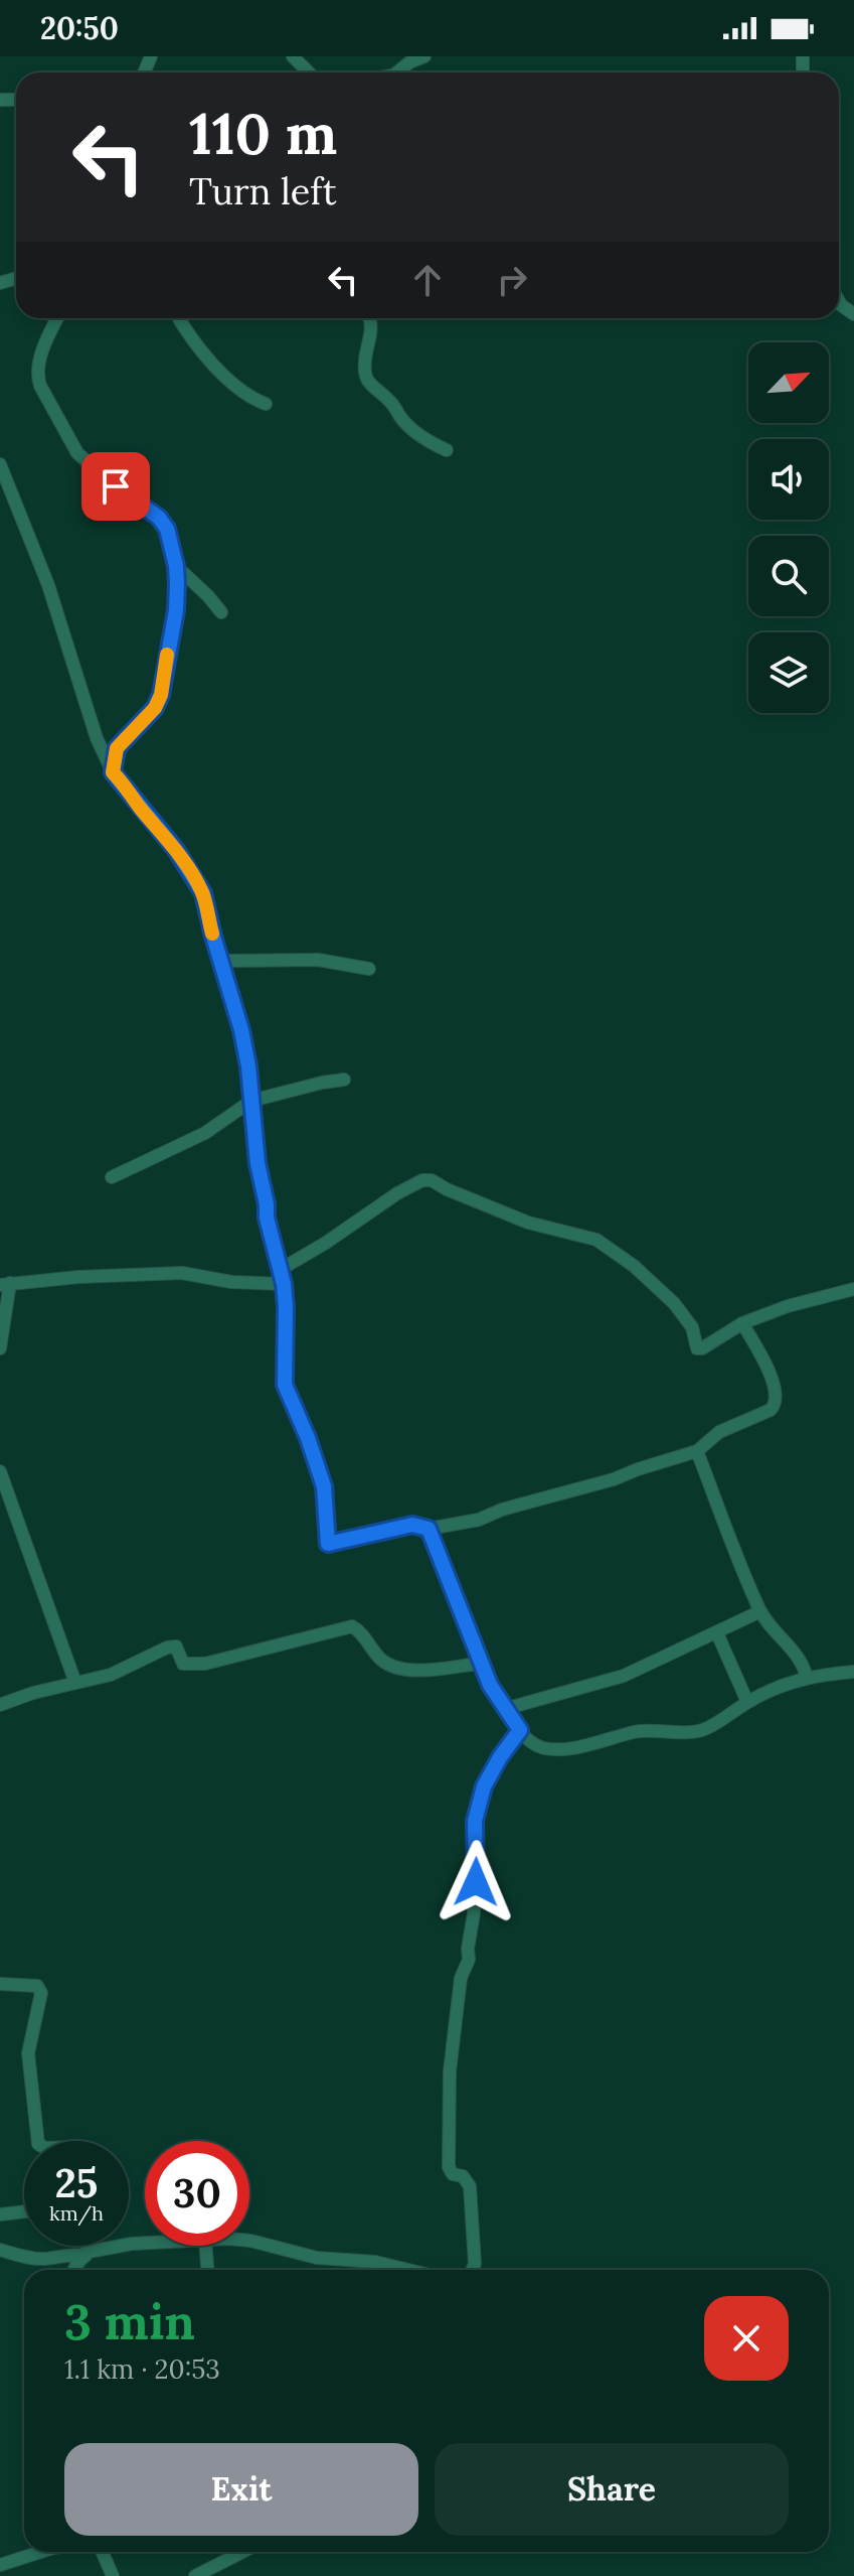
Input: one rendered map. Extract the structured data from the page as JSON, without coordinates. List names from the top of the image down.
{
  "north": "top right",
  "page": {
    "status": "20:50",
    "turn": ["110 m", "Turn left"],
    "speed": "25 km/h",
    "limit": "30",
    "heading": ["3 min", "1.1 km · 20:53"],
    "buttons": ["Exit", "Share"]
  }
}
